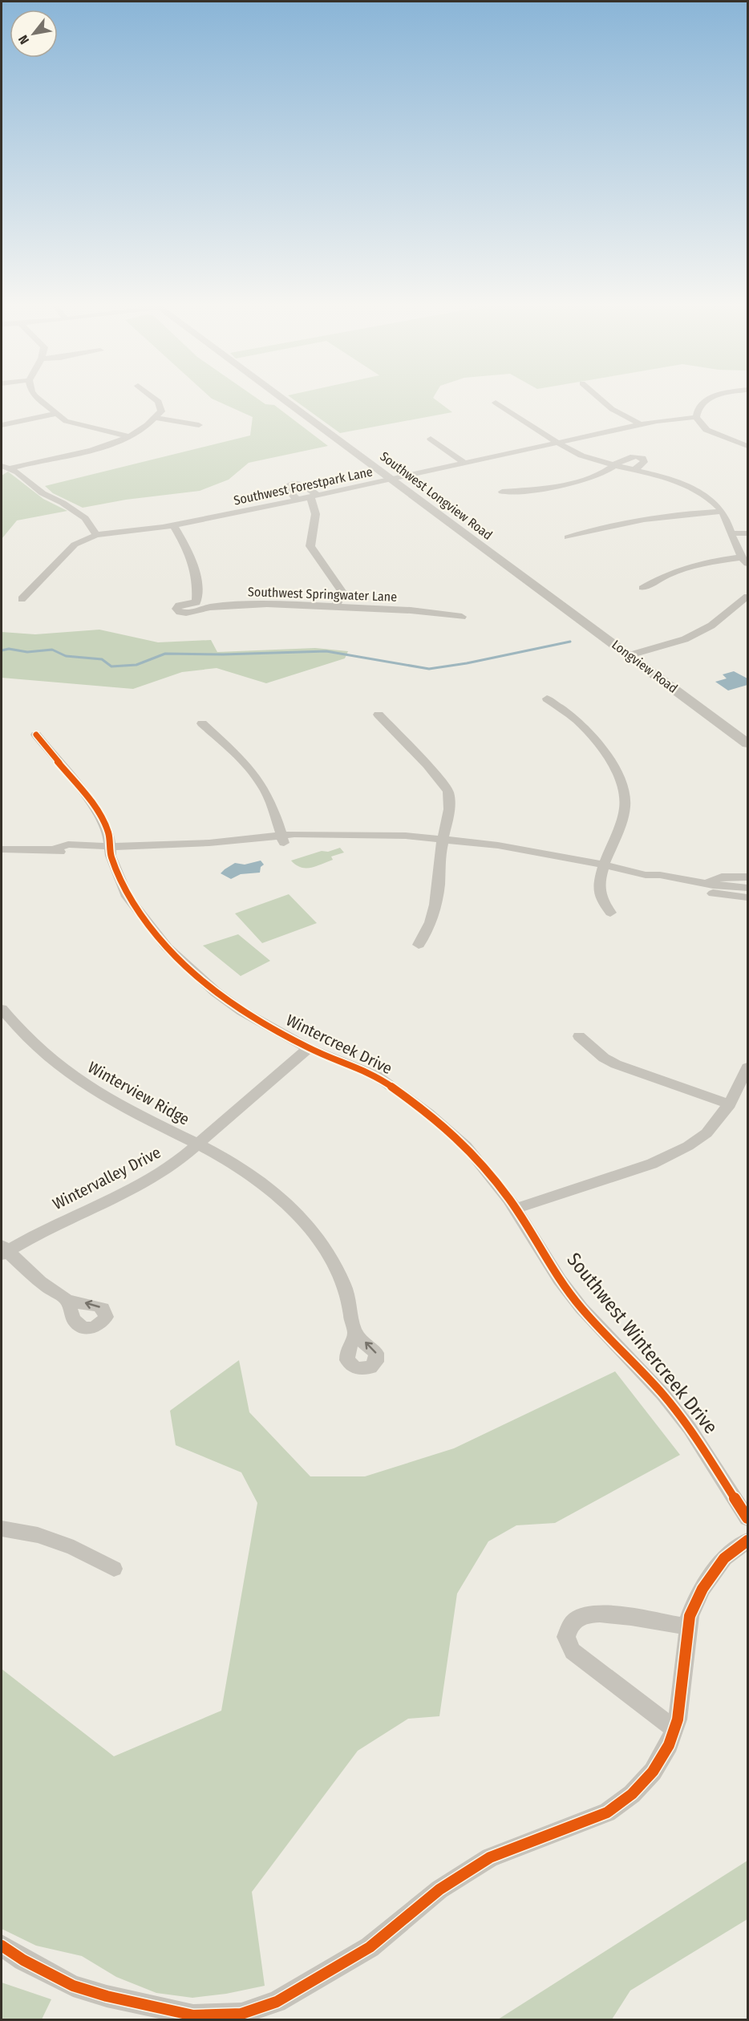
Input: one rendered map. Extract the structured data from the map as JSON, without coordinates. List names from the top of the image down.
{
  "streets": {
    "street": [
      "Southwest Forestpark Lane",
      "Southwest Longview Road",
      "Southwest Springwater Lane",
      "Longview Road",
      "Wintercreek Drive",
      "Winterview Ridge",
      "Wintervalley Drive",
      "Southwest Wintercreek Drive"
    ]
  },
  "crossings": [
    ["Southwest Forestpark Lane", "Southwest Longview Road"],
    ["Southwest Longview Road", "Longview Road"],
    ["Wintercreek Drive", "Wintervalley Drive"],
    ["Wintercreek Drive", "Southwest Wintercreek Drive"],
    ["Winterview Ridge", "Wintervalley Drive"]
  ],
  "north": "bottom left"
}
